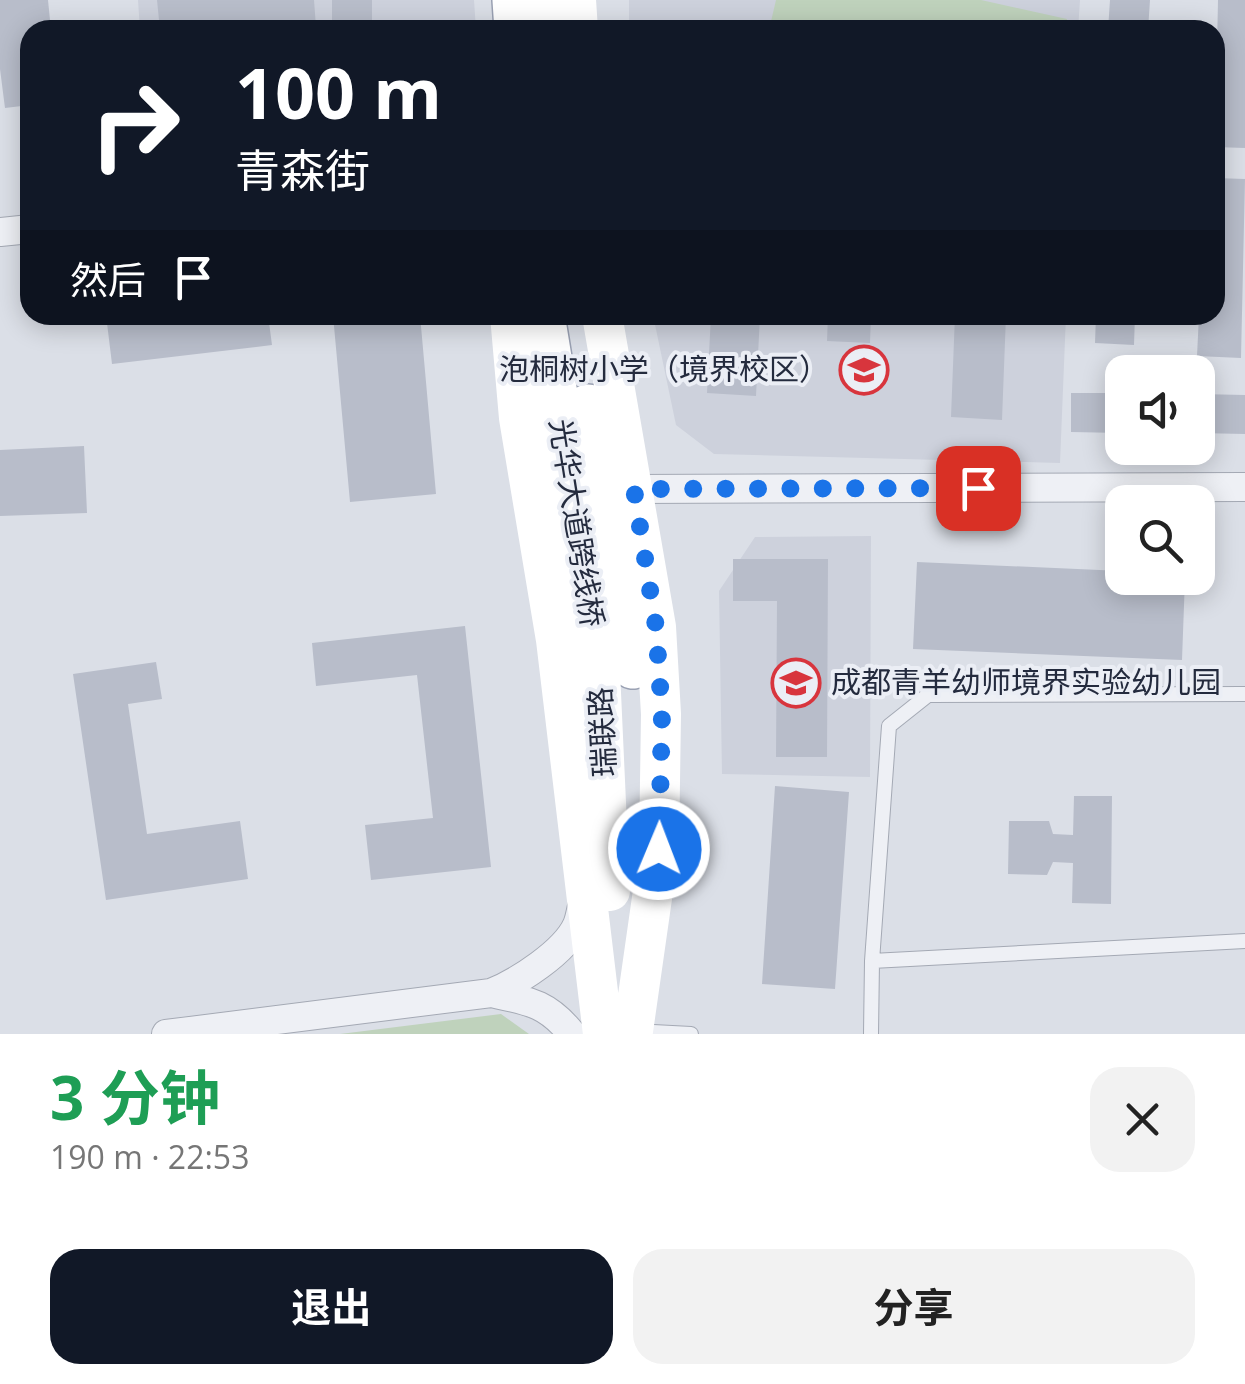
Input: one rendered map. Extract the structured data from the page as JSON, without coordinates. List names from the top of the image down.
{
  "streets": {
    "main road": ["光华大道跨线桥", "瑞联路"]
  },
  "crossings": [
    ["光华大道跨线桥", "瑞联路"]
  ],
  "places": {
    "school or university": ["泡桐树小学（境界校区）", "成都青羊幼师境界实验幼儿园"]
  },
  "page": {
    "turn": ["100 m", "青森街"],
    "then": "然后",
    "heading": ["3 分钟", "190 m · 22:53"],
    "buttons": ["退出", "分享"]
  }
}
